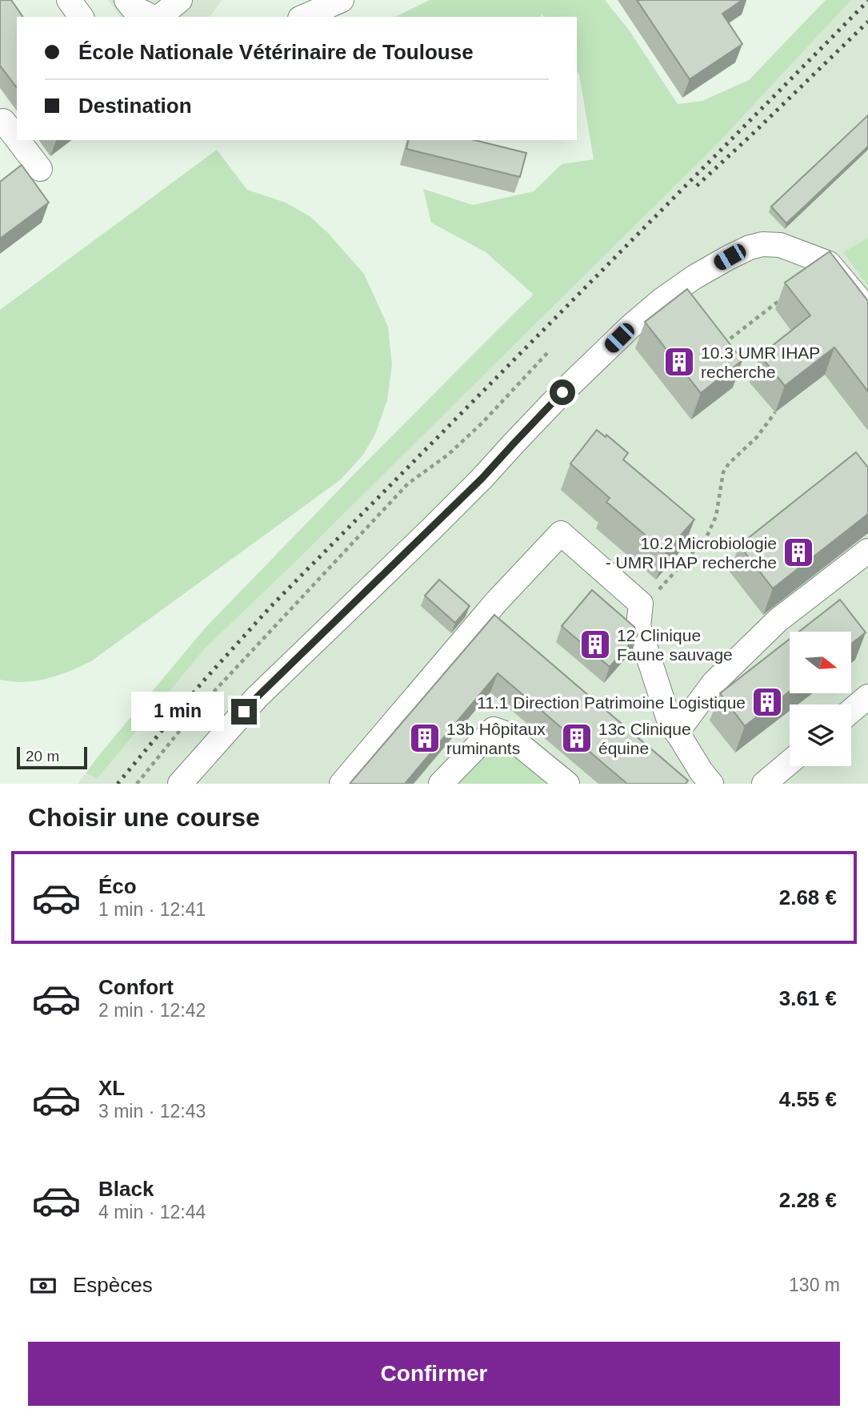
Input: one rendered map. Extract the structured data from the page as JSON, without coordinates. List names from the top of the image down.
{
  "places": {
    "building": [
      "10.3 UMR IHAP recherche",
      "10.2 Microbiologie - UMR IHAP recherche",
      "12 Clinique Faune sauvage",
      "11.1 Direction Patrimoine Logistique",
      "13b Hôpitaux ruminants",
      "13c Clinique équine"
    ]
  },
  "scale_bar": "20 m",
  "north": "right",
  "page": {
    "banner": ["École Nationale Vétérinaire de Toulouse", "Destination"],
    "bubble": "1 min",
    "scale": "20 m",
    "heading": "Choisir une course",
    "list": [
      {
        "name": "Éco",
        "note": "1 min · 12:41",
        "value": "2.68 €"
      },
      {
        "name": "Confort",
        "note": "2 min · 12:42",
        "value": "3.61 €"
      },
      {
        "name": "XL",
        "note": "3 min · 12:43",
        "value": "4.55 €"
      },
      {
        "name": "Black",
        "note": "4 min · 12:44",
        "value": "2.28 €"
      }
    ],
    "pay": ["Espèces", "130 m"],
    "buttons": "Confirmer"
  }
}
